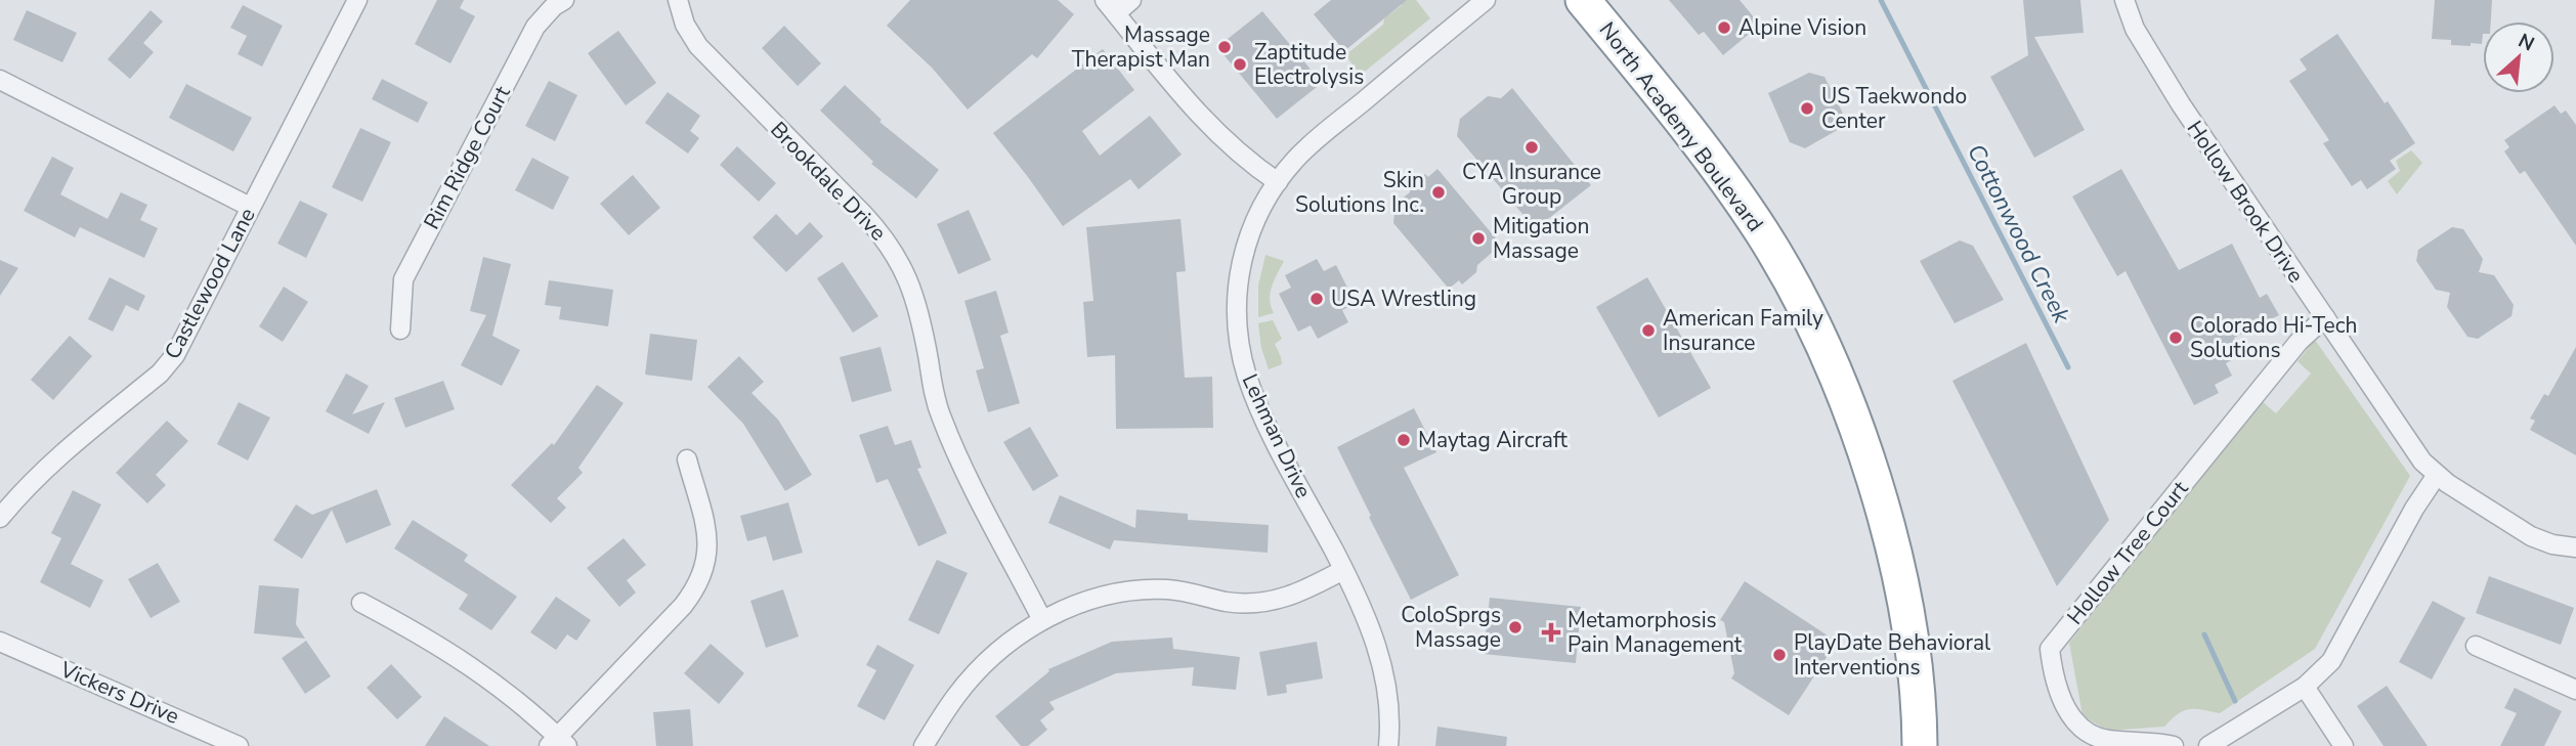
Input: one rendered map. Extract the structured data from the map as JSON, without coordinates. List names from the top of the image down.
{
  "streets": {
    "highway": ["North Academy Boulevard"],
    "street": [
      "Rim Ridge Court",
      "Brookdale Drive",
      "Hollow Brook Drive",
      "Castlewood Lane",
      "Lehman Drive",
      "Hollow Tree Court",
      "Vickers Drive"
    ]
  },
  "crossings": [
    ["Hollow Brook Drive", "Hollow Tree Court"]
  ],
  "water": ["Cottonwood Creek"],
  "places": {
    "other": [
      "Alpine Vision",
      "Massage Therapist Man",
      "Zaptitude Electrolysis",
      "US Taekwondo Center",
      "CYA Insurance Group",
      "Skin Solutions Inc.",
      "Mitigation Massage",
      "USA Wrestling",
      "American Family Insurance",
      "Colorado Hi-Tech Solutions",
      "Maytag Aircraft",
      "ColoSprgs Massage",
      "PlayDate Behavioral Interventions"
    ],
    "health": ["Metamorphosis Pain Management"]
  },
  "north": "top right"
}
